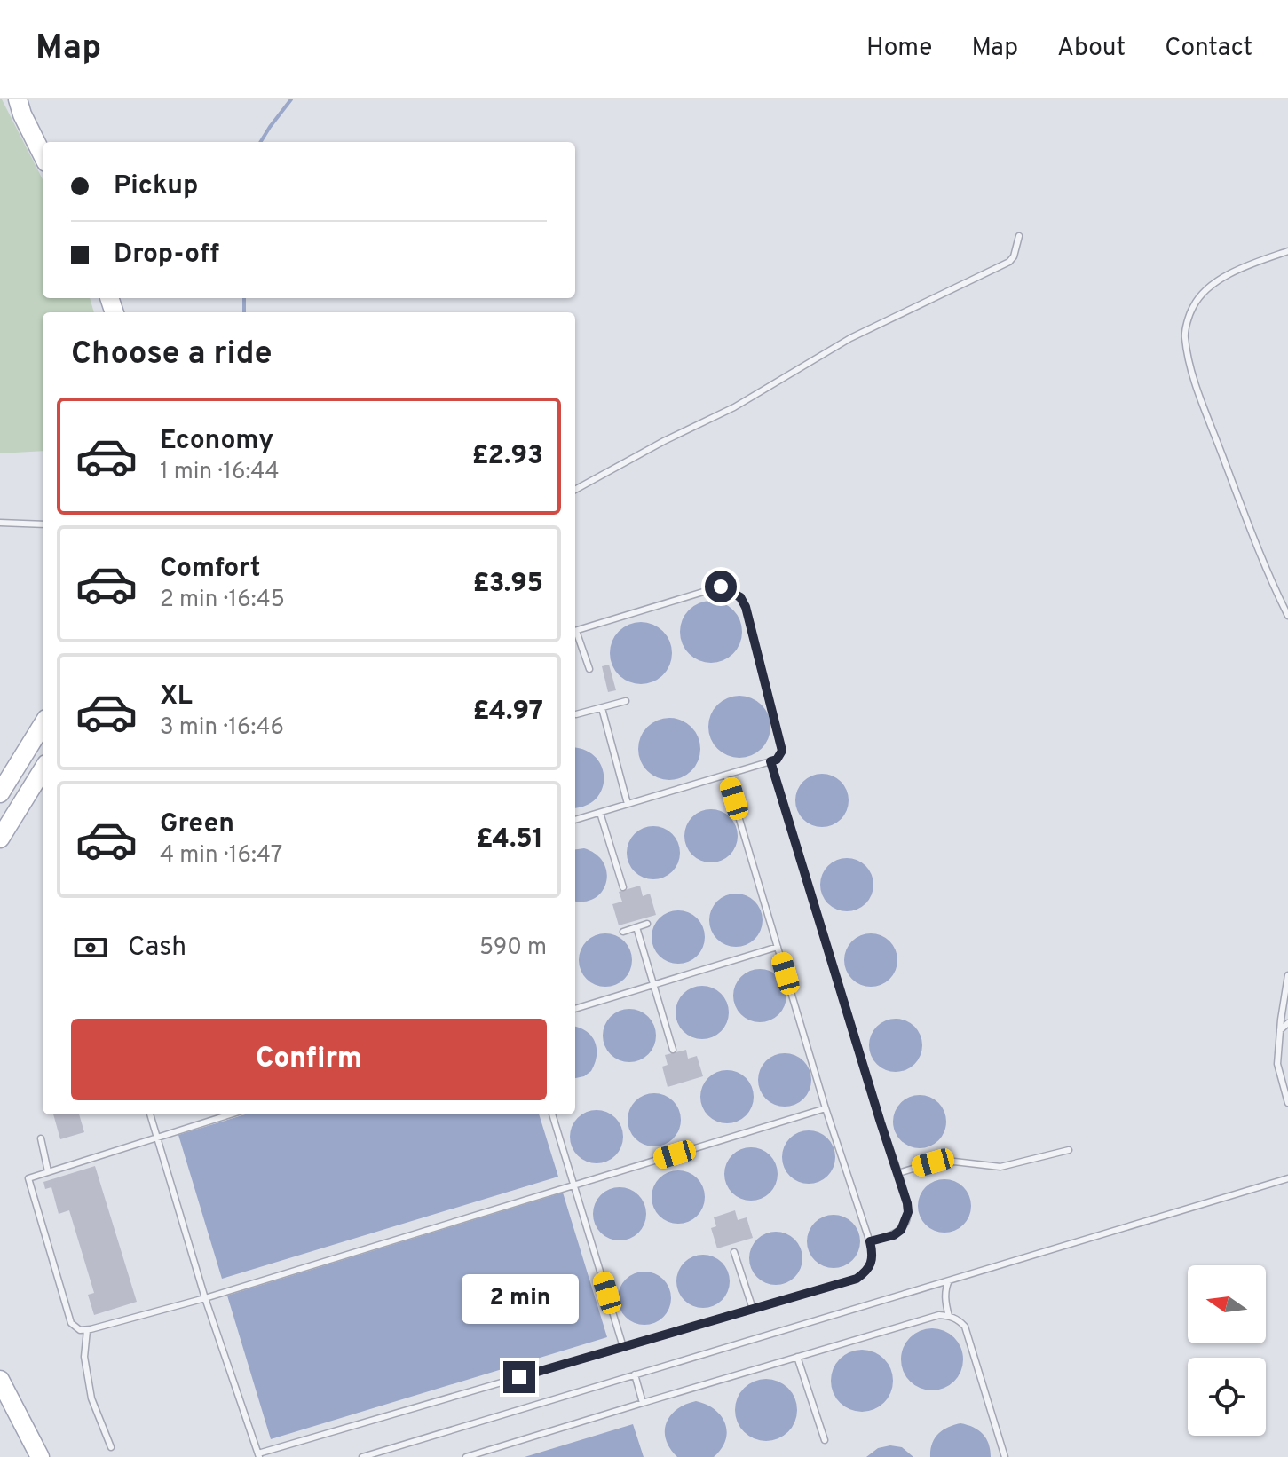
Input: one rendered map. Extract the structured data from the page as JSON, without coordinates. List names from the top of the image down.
{
  "north": "left",
  "page": {
    "header": "Map",
    "nav": [
      "Home",
      "Map",
      "About",
      "Contact"
    ],
    "banner": ["Pickup", "Drop-off"],
    "heading": "Choose a ride",
    "list": [
      {
        "name": "Economy",
        "note": "1 min · 16:44",
        "value": "£2.93"
      },
      {
        "name": "Comfort",
        "note": "2 min · 16:45",
        "value": "£3.95"
      },
      {
        "name": "XL",
        "note": "3 min · 16:46",
        "value": "£4.97"
      },
      {
        "name": "Green",
        "note": "4 min · 16:47",
        "value": "£4.51"
      }
    ],
    "pay": ["Cash", "590 m"],
    "buttons": "Confirm",
    "bubble": "2 min"
  }
}
